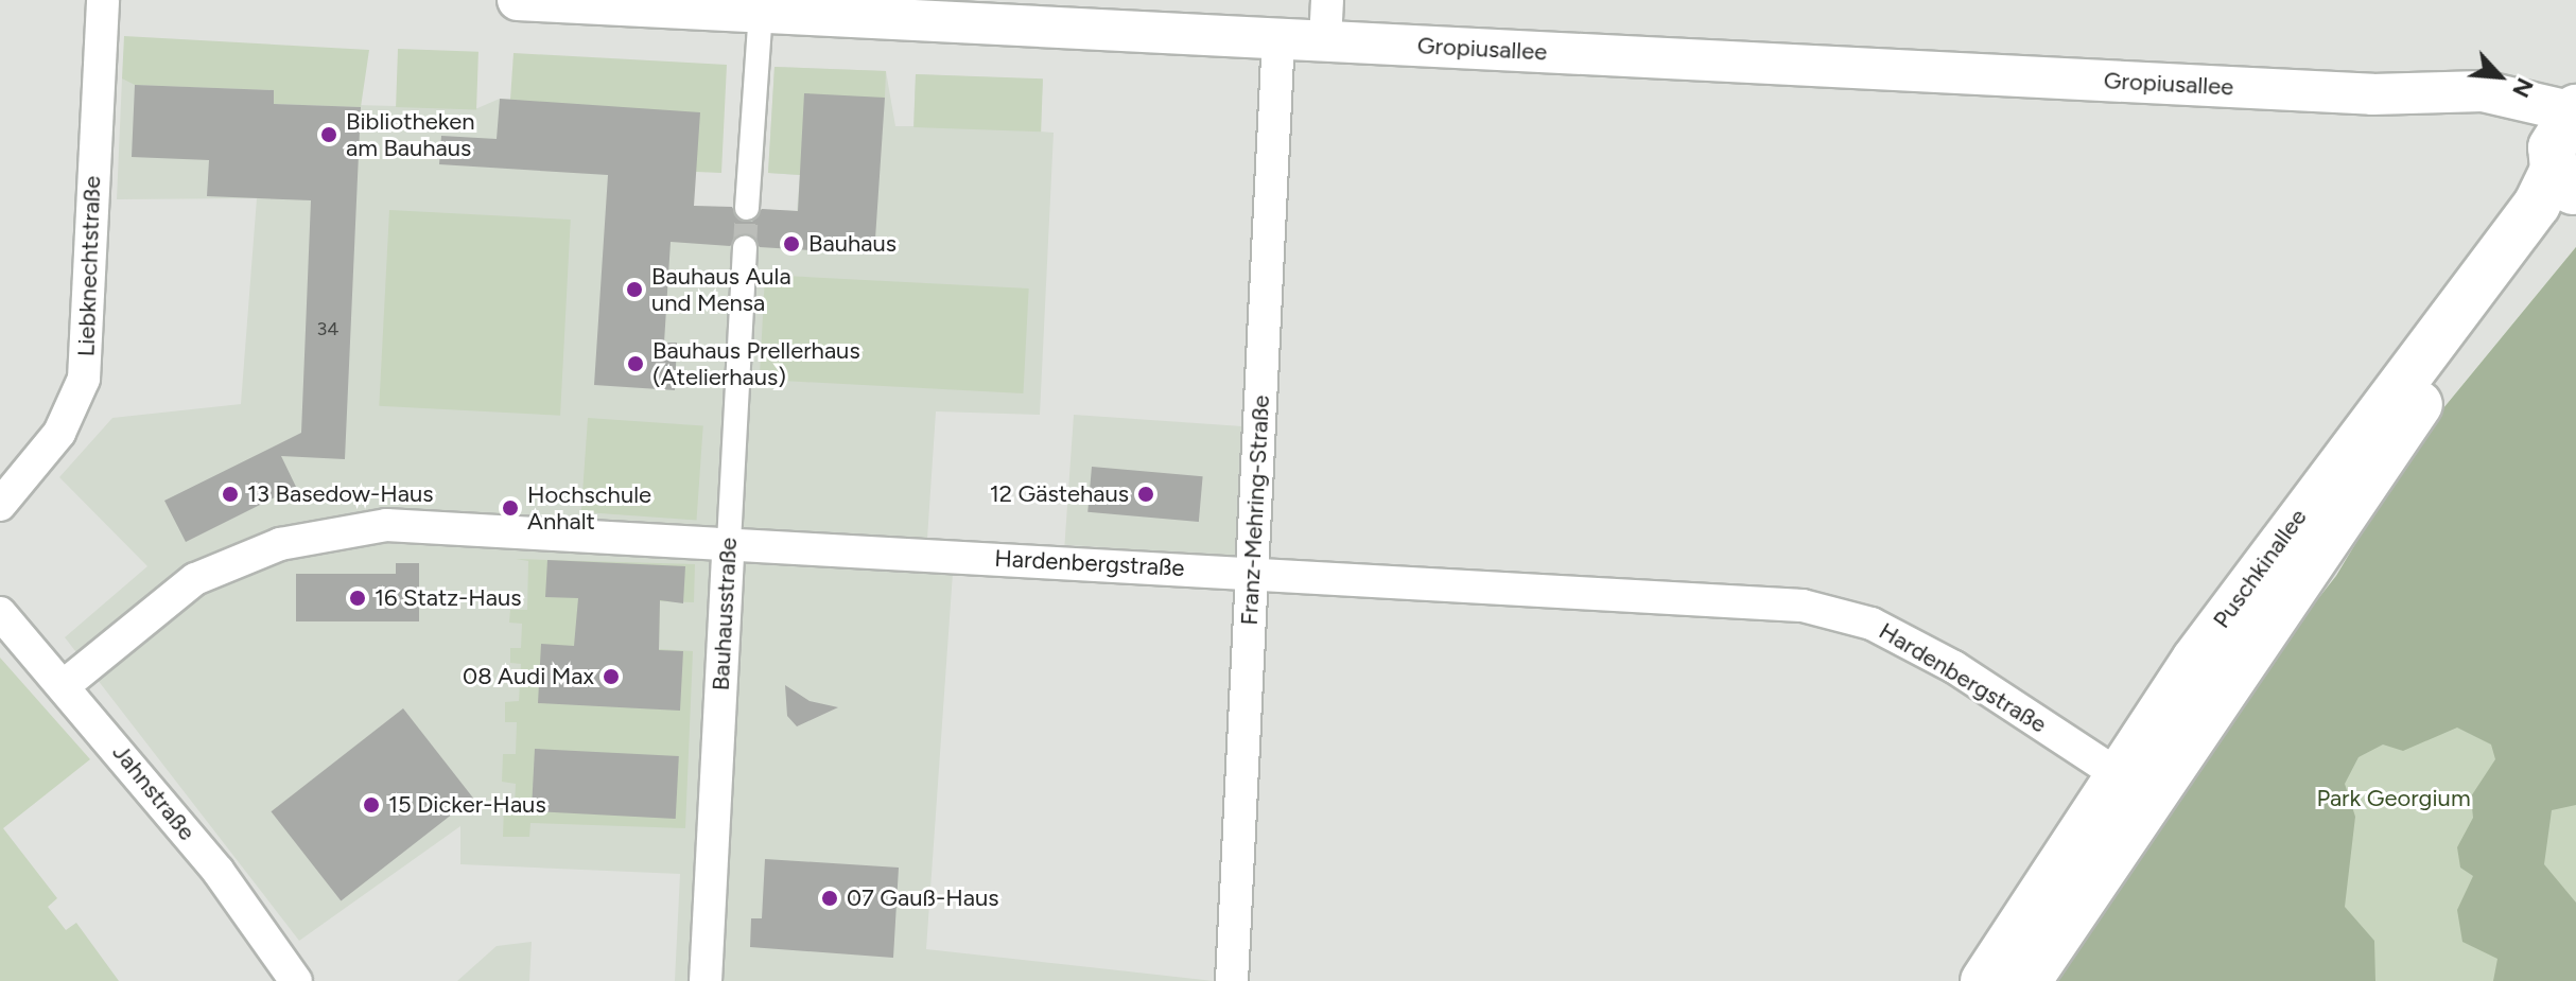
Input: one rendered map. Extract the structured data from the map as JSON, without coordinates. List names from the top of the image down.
{
  "streets": {
    "main road": ["Puschkinallee"],
    "street": [
      "Gropiusallee",
      "Liebknechtstraße",
      "Franz-Mehring-Straße",
      "Hardenbergstraße",
      "Bauhausstraße",
      "Jahnstraße"
    ]
  },
  "crossings": [
    ["Gropiusallee", "Franz-Mehring-Straße"],
    ["Gropiusallee", "Puschkinallee"],
    ["Franz-Mehring-Straße", "Hardenbergstraße"],
    ["Hardenbergstraße", "Puschkinallee"],
    ["Hardenbergstraße", "Bauhausstraße"],
    ["Hardenbergstraße", "Jahnstraße"]
  ],
  "parks": ["Park Georgium"],
  "places": [
    "Bibliotheken am Bauhaus",
    "Bauhaus",
    "Bauhaus Aula und Mensa",
    "Bauhaus Prellerhaus (Atelierhaus)",
    "13 Basedow-Haus",
    "12 Gästehaus",
    "Hochschule Anhalt",
    "16 Statz-Haus",
    "08 Audi Max",
    "15 Dicker-Haus",
    "07 Gauß-Haus"
  ],
  "house_numbers": ["34"],
  "north": "bottom right"
}
